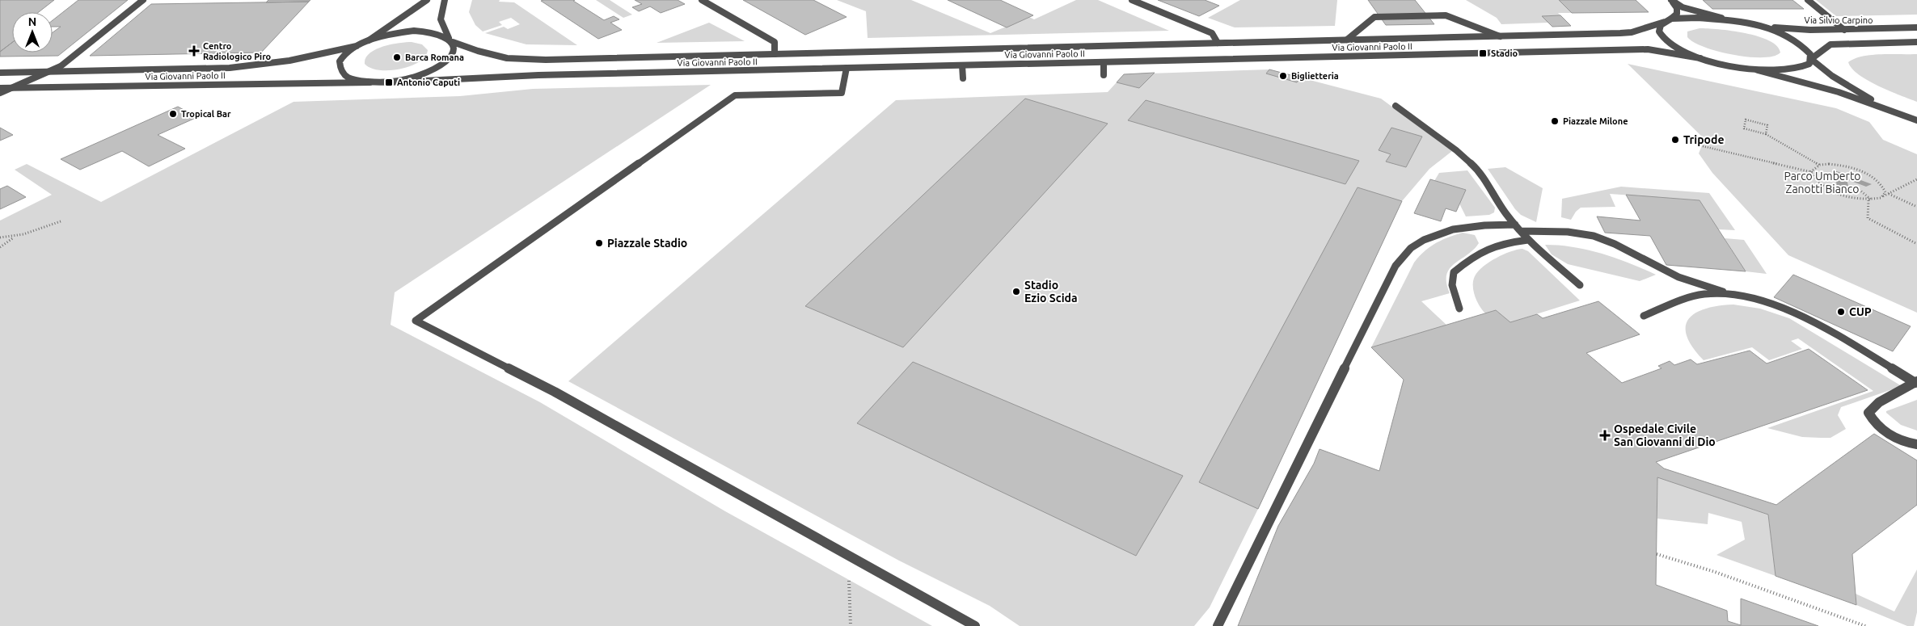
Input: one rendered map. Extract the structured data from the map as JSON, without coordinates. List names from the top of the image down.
{
  "streets": {
    "street": ["Via Silvio Carpino", "Via Giovanni Paolo II"]
  },
  "parks": ["Parco Umberto Zanotti Bianco"],
  "places": {
    "health": ["Centro Radiologico Piro", "Ospedale Civile San Giovanni di Dio"],
    "transit": ["Stadio", "Antonio Caputi"],
    "other": [
      "Barca Romana",
      "Biglietteria",
      "Tropical Bar",
      "Piazzale Milone",
      "Tripode",
      "Piazzale Stadio",
      "Stadio Ezio Scida",
      "CUP"
    ]
  },
  "north": "top"
}
